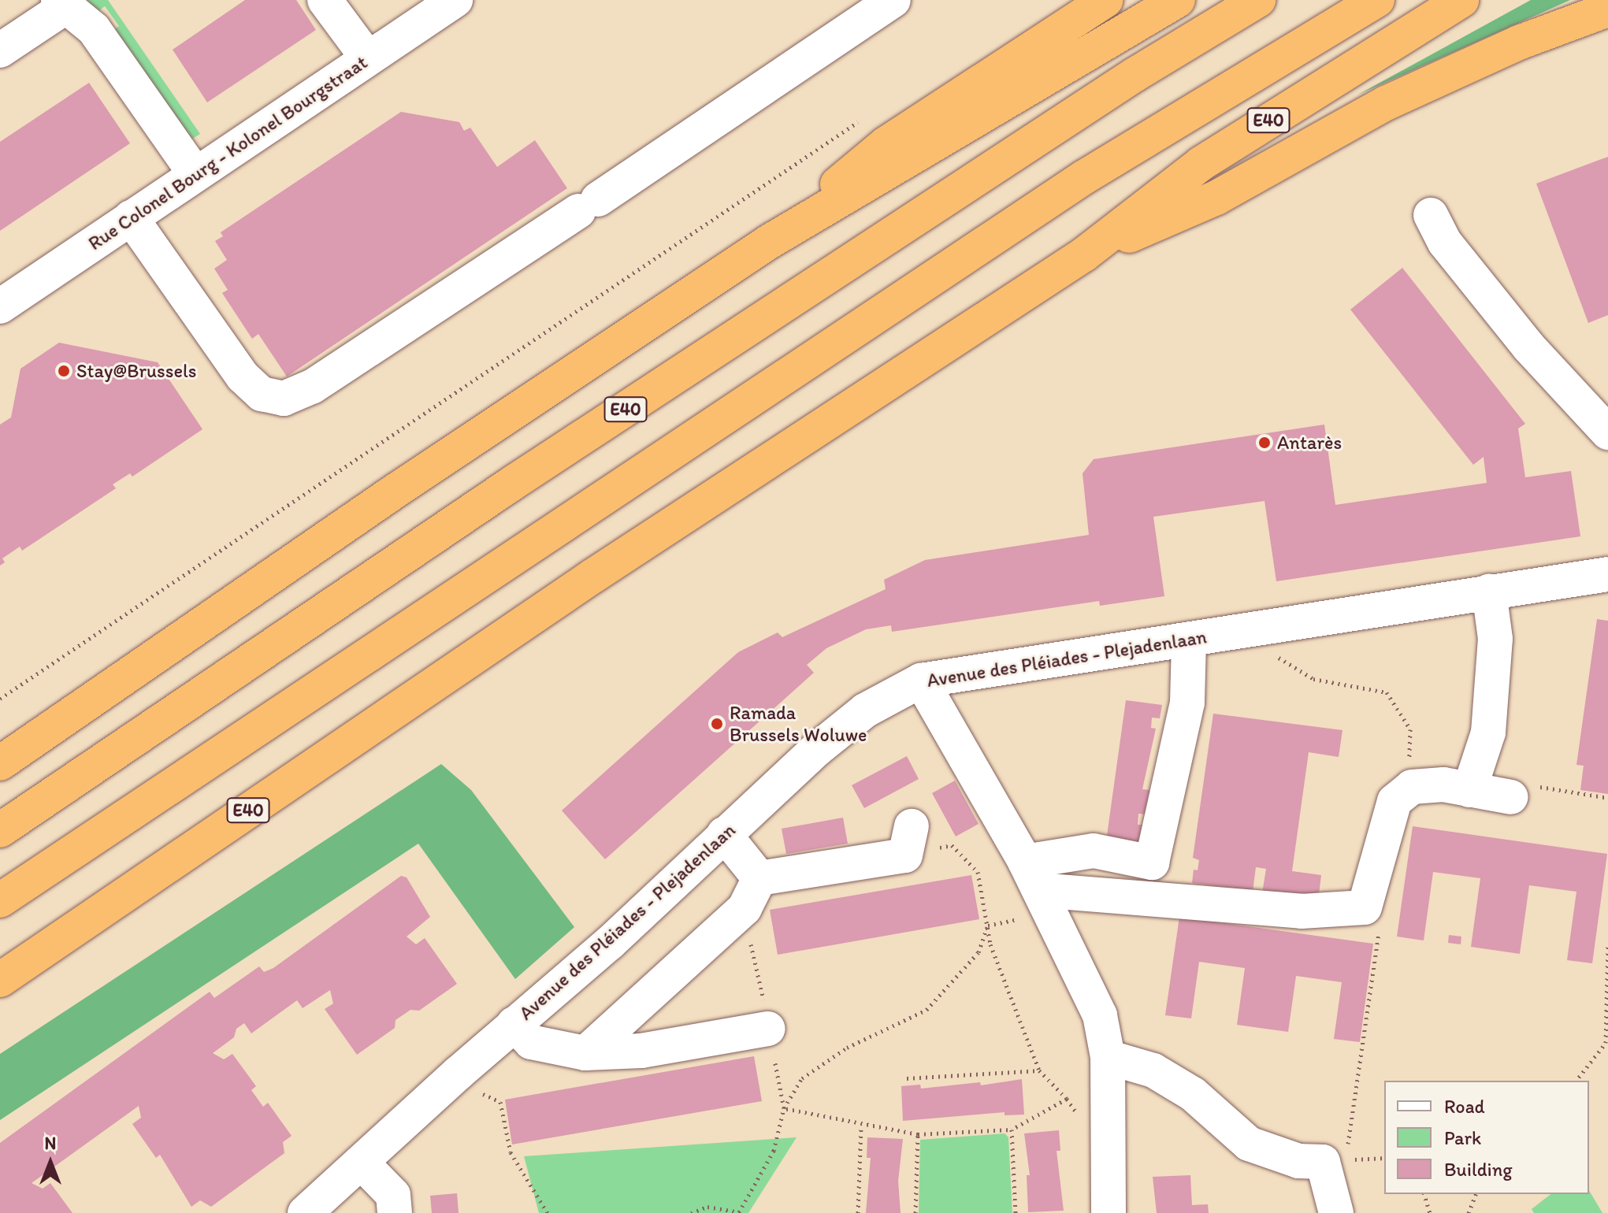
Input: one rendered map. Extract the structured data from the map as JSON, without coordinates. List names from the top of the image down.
{
  "streets": {
    "highway": ["E40"],
    "street": ["Rue Colonel Bourg - Kolonel Bourgstraat", "Avenue des Pléiades - Plejadenlaan"]
  },
  "places": ["Stay@Brussels", "Antarès", "Ramada Brussels Woluwe"],
  "legend": ["Road", "Park", "Building"],
  "north": "top"
}
